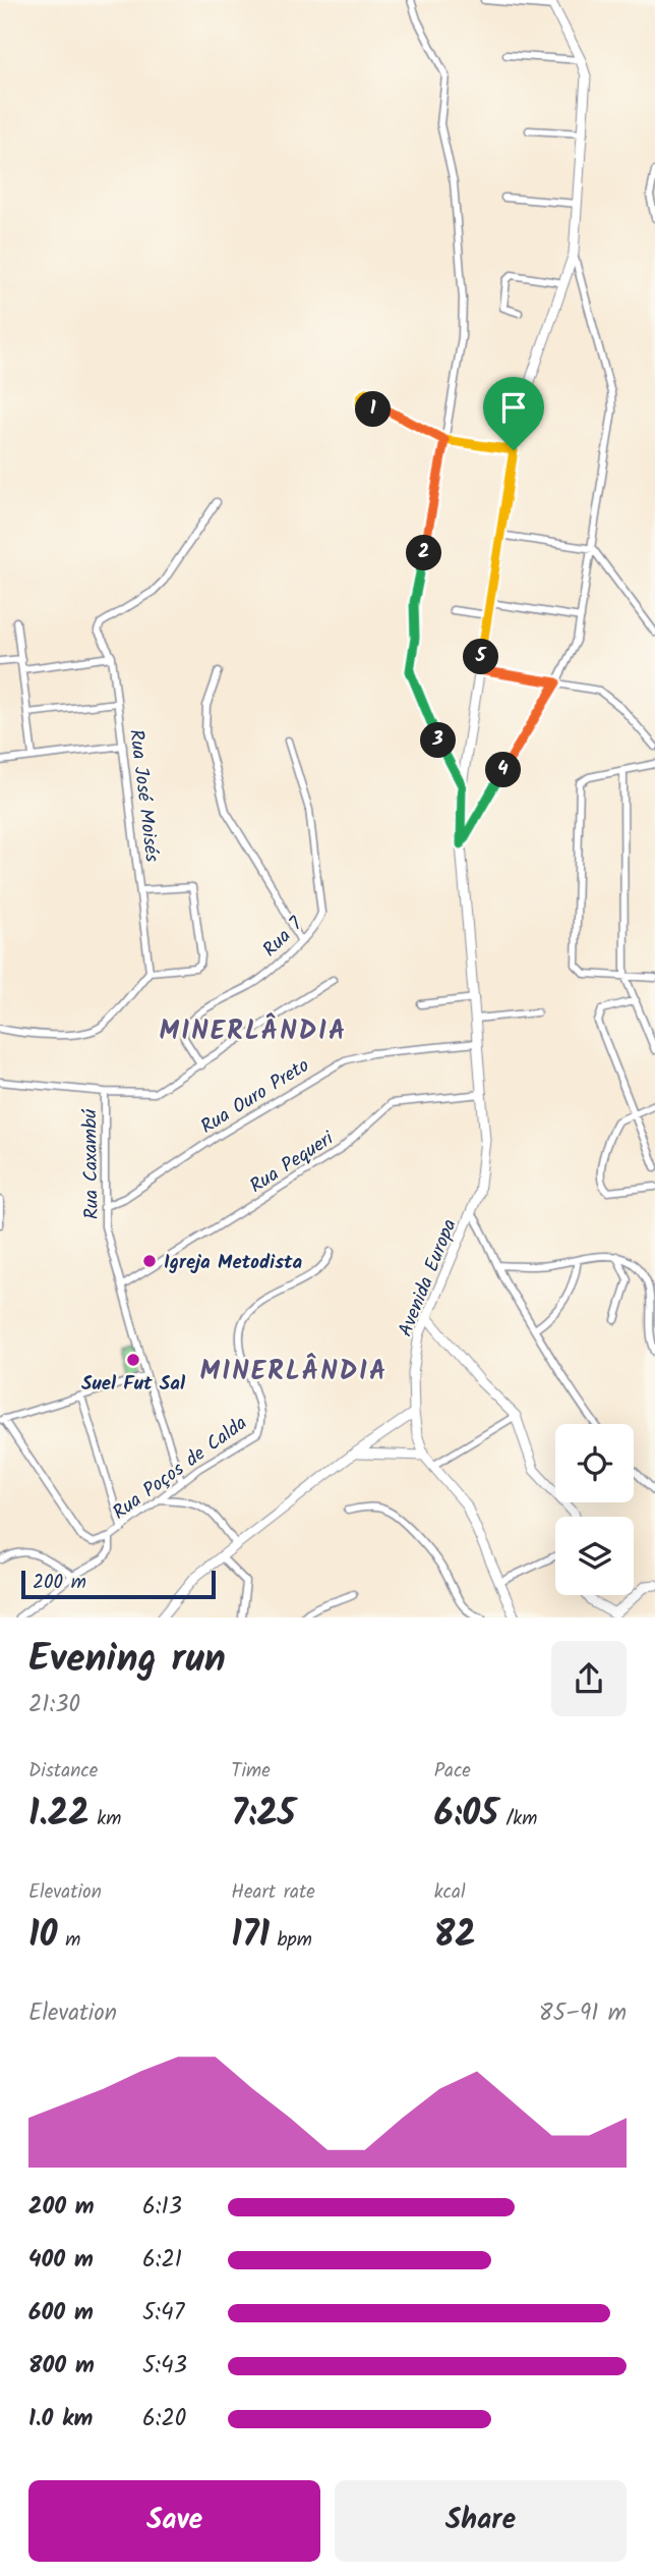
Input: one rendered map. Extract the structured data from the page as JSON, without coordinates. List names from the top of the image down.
{
  "streets": {
    "street": [
      "Rua José Moisés",
      "Rua 7",
      "Rua Ouro Preto",
      "Rua Pequeri",
      "Rua Caxambú",
      "Avenida Europa",
      "Rua Poços de Calda"
    ]
  },
  "crossings": [
    ["Rua Ouro Preto", "Rua Caxambú"],
    ["Rua Ouro Preto", "Avenida Europa"],
    ["Rua Pequeri", "Rua Caxambú"],
    ["Rua Pequeri", "Avenida Europa"],
    ["Rua Caxambú", "Rua Poços de Calda"]
  ],
  "districts": ["MINERLÂNDIA", "MINERLÂNDIA"],
  "places": ["Igreja Metodista", "Suel Fut Sal"],
  "scale_bar": "200 m",
  "page": {
    "pins": [
      "1",
      "2",
      "5",
      "3",
      "4"
    ],
    "scale": "200 m",
    "heading": ["Evening run", "21:30"],
    "stats": [
      ["Distance", "1.22 km"],
      ["Time", "7:25"],
      ["Pace", "6:05 /km"],
      ["Elevation", "10 m"],
      ["Heart rate", "171 bpm"],
      ["kcal", "82"]
    ],
    "chart": ["Elevation", "85–91 m"],
    "list": [
      {
        "name": "200 m",
        "note": "6:13"
      },
      {
        "name": "400 m",
        "note": "6:21"
      },
      {
        "name": "600 m",
        "note": "5:47"
      },
      {
        "name": "800 m",
        "note": "5:43"
      },
      {
        "name": "1.0 km",
        "note": "6:20"
      }
    ],
    "buttons": ["Save", "Share"]
  }
}
